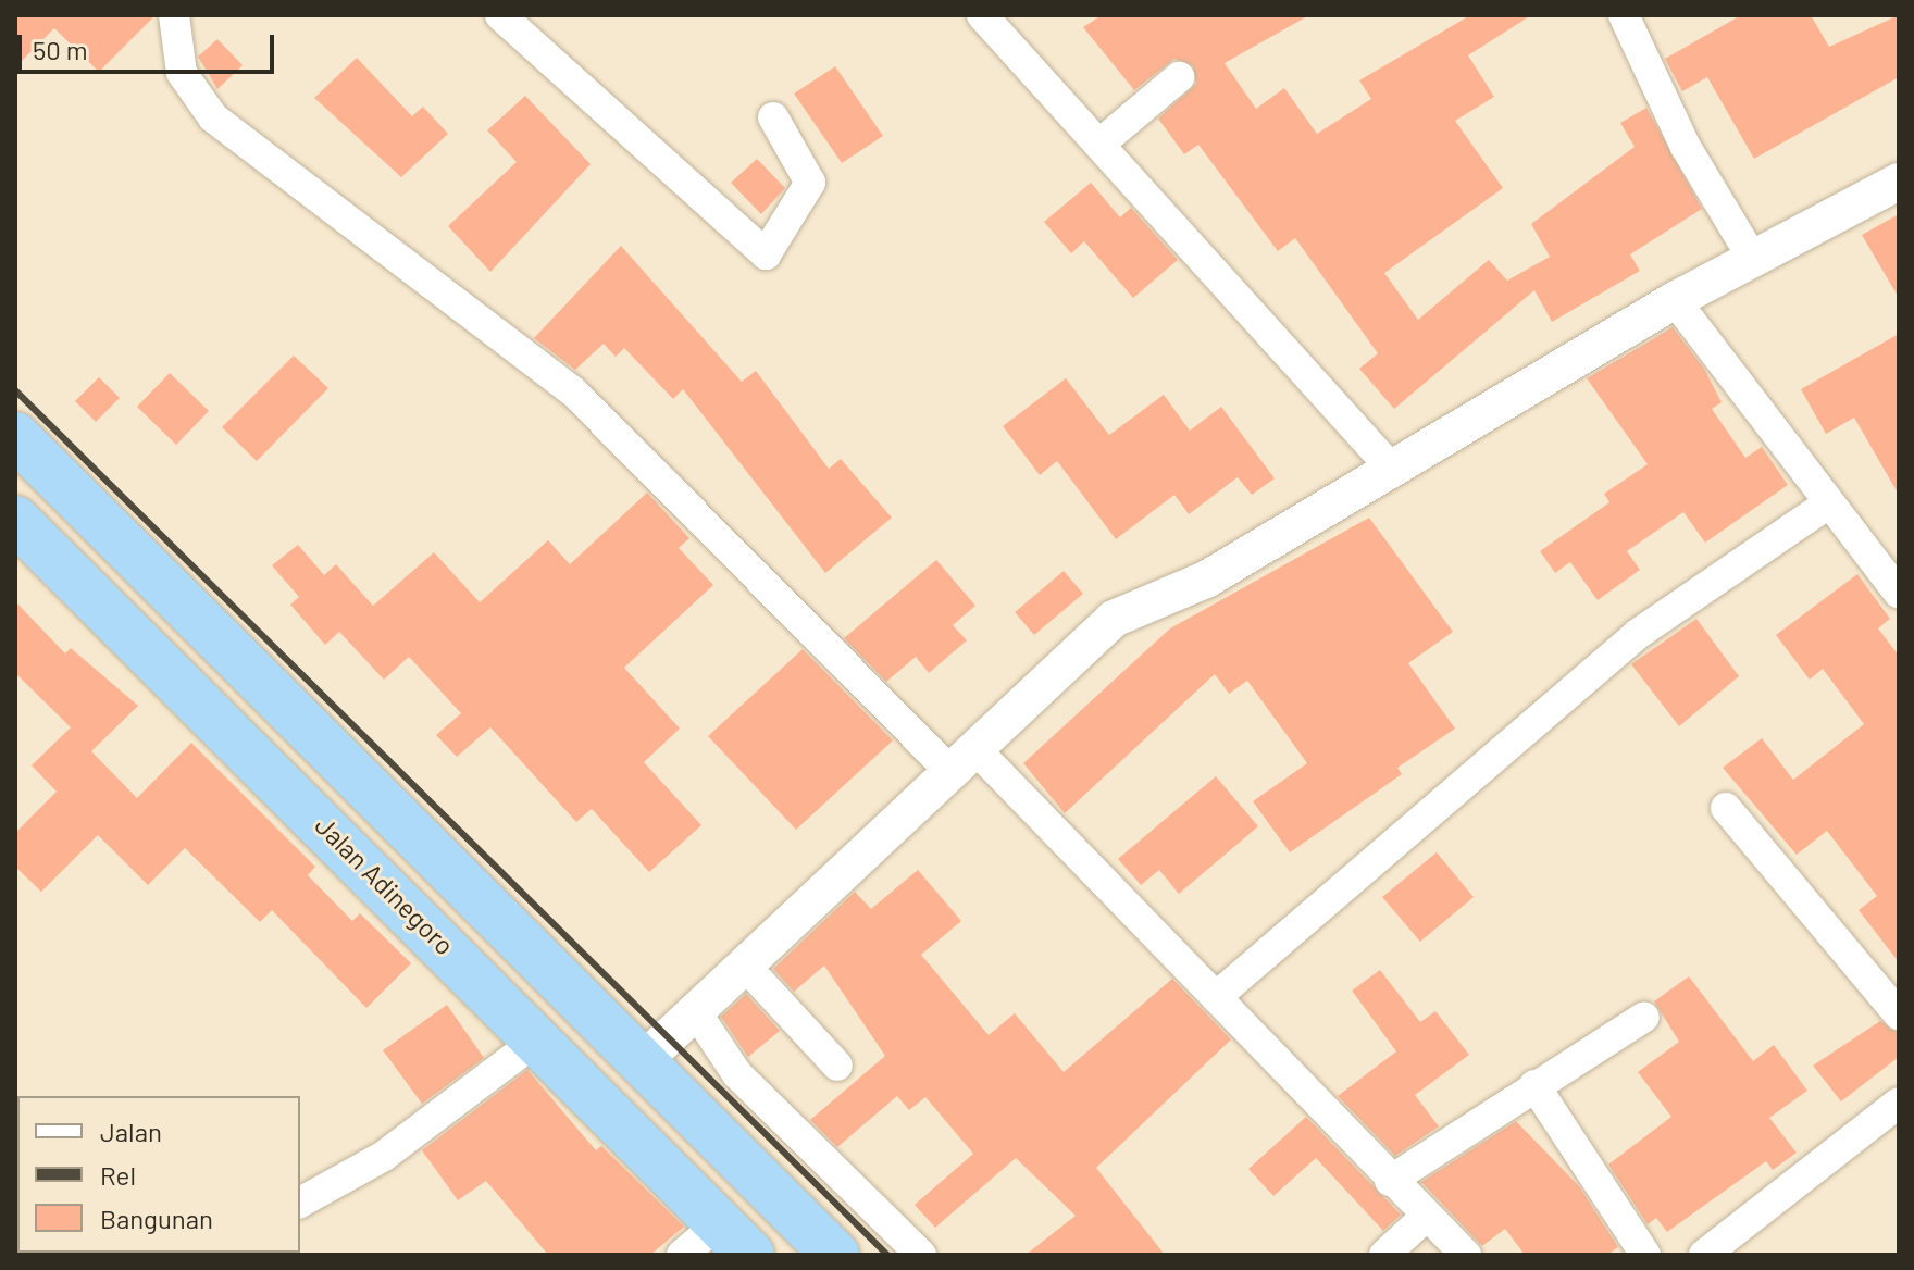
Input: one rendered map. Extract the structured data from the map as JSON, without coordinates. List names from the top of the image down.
{
  "streets": {
    "highway": ["Jalan Adinegoro"]
  },
  "legend": ["Jalan", "Rel", "Bangunan"],
  "scale_bar": "50 m"
}
